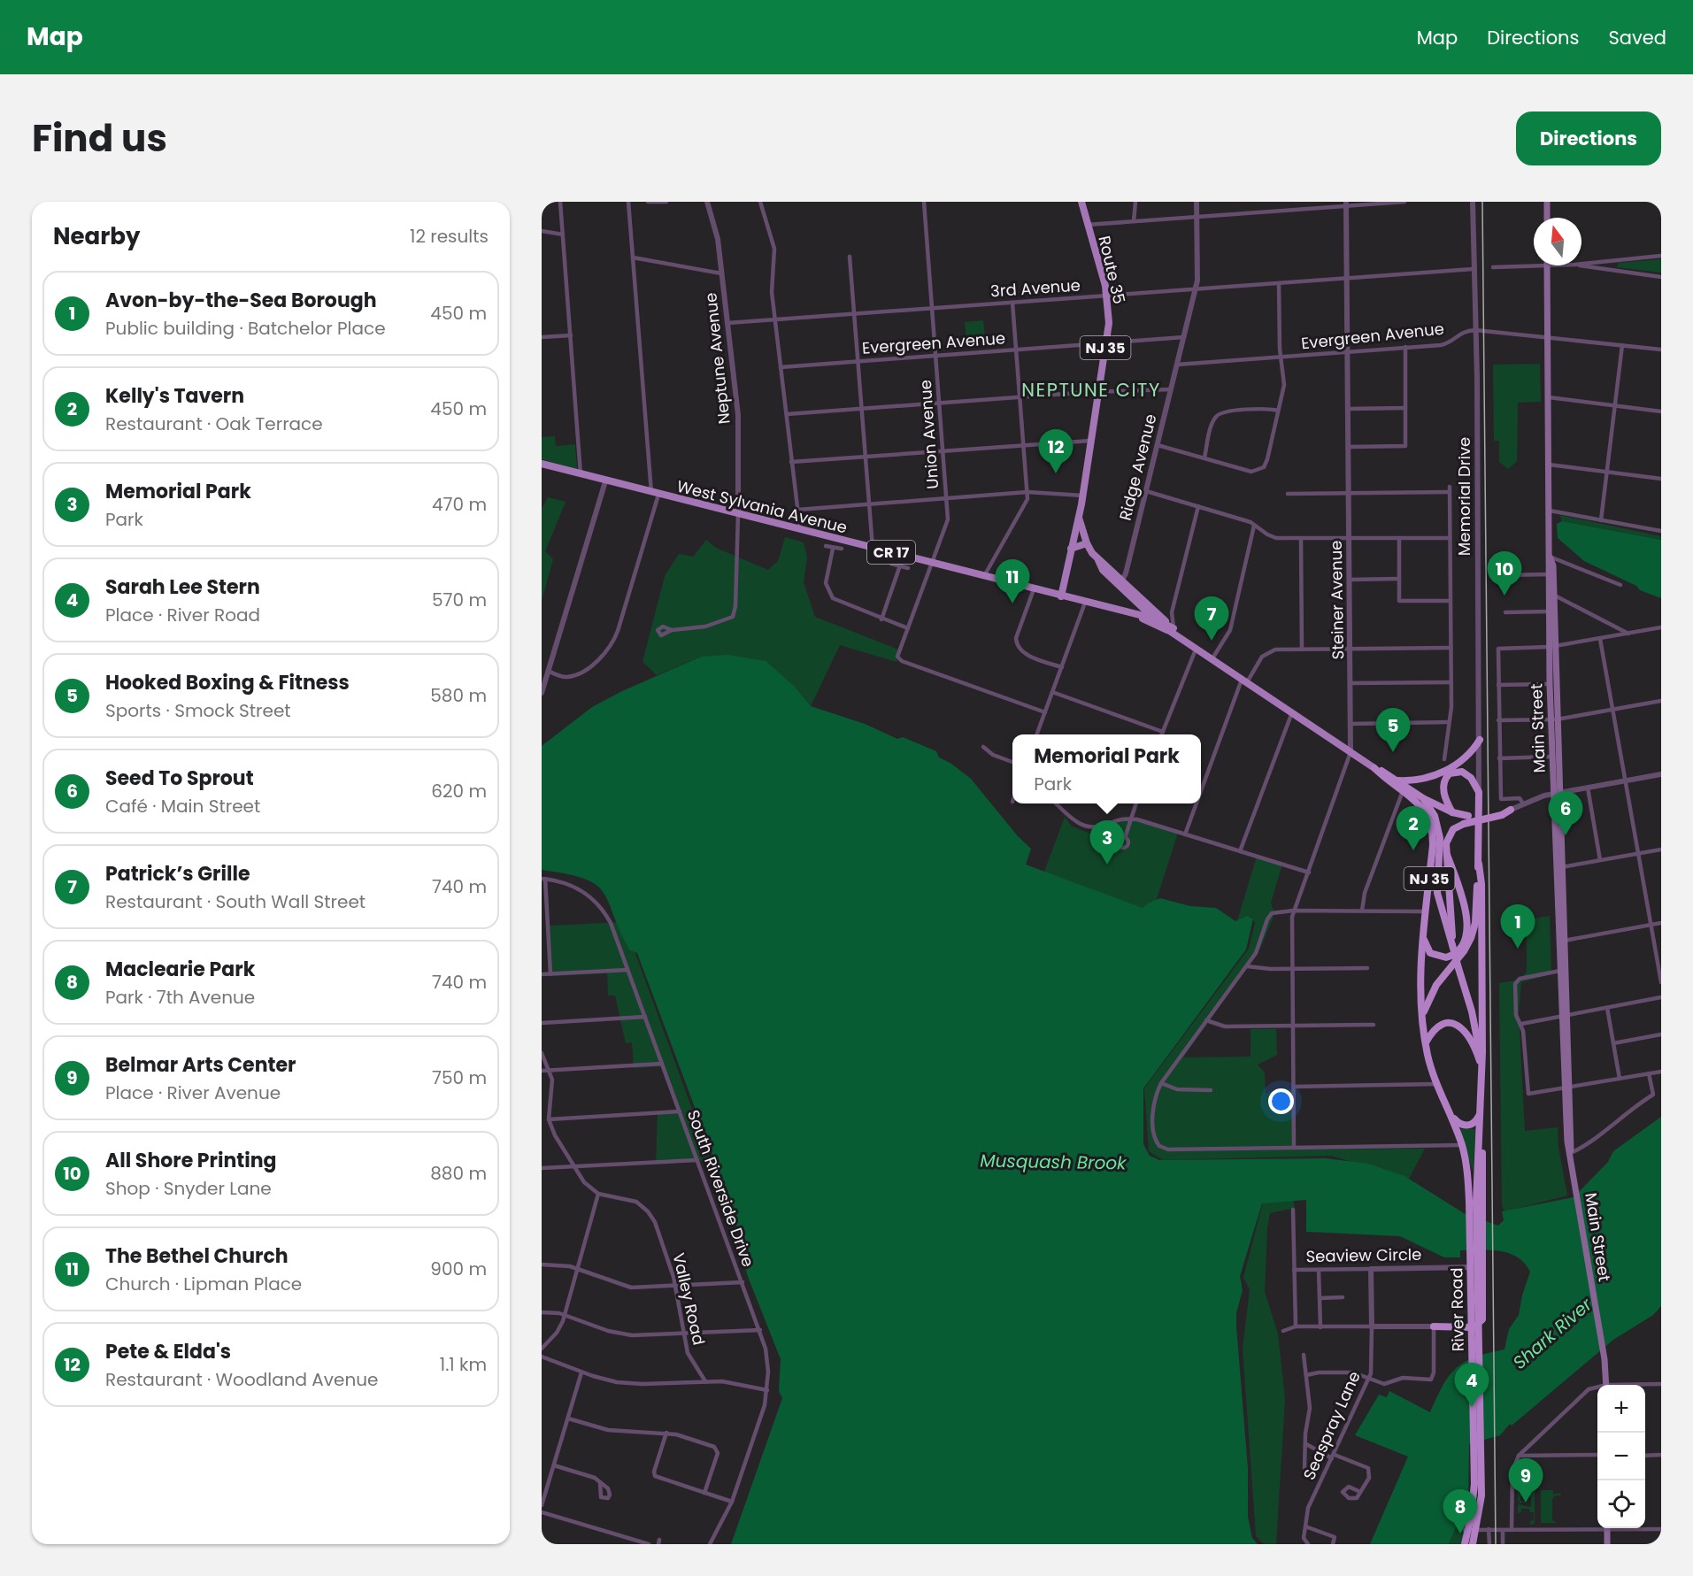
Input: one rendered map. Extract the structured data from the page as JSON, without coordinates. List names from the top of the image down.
{
  "streets": {
    "highway": ["NJ 35", "River Road"],
    "main road": [
      "Route 35",
      "West Sylvania Avenue",
      "CR 17",
      "Main Street"
    ],
    "street": [
      "3rd Avenue",
      "Evergreen Avenue",
      "Neptune Avenue",
      "Union Avenue",
      "Ridge Avenue",
      "Memorial Drive",
      "Steiner Avenue",
      "South Riverside Drive",
      "Seaview Circle",
      "Valley Road",
      "Seaspray Lane"
    ]
  },
  "crossings": [
    ["Route 35", "3rd Avenue"],
    ["Route 35", "Evergreen Avenue"],
    ["Route 35", "NJ 35"],
    ["3rd Avenue", "Neptune Avenue"],
    ["3rd Avenue", "Union Avenue"],
    ["3rd Avenue", "Ridge Avenue"],
    ["3rd Avenue", "Memorial Drive"],
    ["3rd Avenue", "Steiner Avenue"],
    ["Evergreen Avenue", "Union Avenue"],
    ["Evergreen Avenue", "Ridge Avenue"],
    ["Evergreen Avenue", "Memorial Drive"],
    ["Evergreen Avenue", "Steiner Avenue"],
    ["Evergreen Avenue", "Main Street"],
    ["NJ 35", "Ridge Avenue"],
    ["NJ 35", "West Sylvania Avenue"],
    ["NJ 35", "Steiner Avenue"],
    ["NJ 35", "River Road"],
    ["Neptune Avenue", "West Sylvania Avenue"],
    ["Union Avenue", "West Sylvania Avenue"],
    ["Seaview Circle", "River Road"],
    ["Seaview Circle", "Seaspray Lane"]
  ],
  "districts": ["NEPTUNE CITY"],
  "water": ["Musquash Brook", "Shark River"],
  "north": "top",
  "page": {
    "header": "Map",
    "nav": ["Map", "Directions", "Saved"],
    "title": "Find us",
    "buttons": "Directions",
    "heading": ["Nearby", "12 results"],
    "list": [
      {
        "mark": "1",
        "name": "Avon-by-the-Sea Borough",
        "note": "Public building · Batchelor Place",
        "value": "450 m"
      },
      {
        "mark": "2",
        "name": "Kelly's Tavern",
        "note": "Restaurant · Oak Terrace",
        "value": "450 m"
      },
      {
        "mark": "3",
        "name": "Memorial Park",
        "note": "Park",
        "value": "470 m"
      },
      {
        "mark": "4",
        "name": "Sarah Lee Stern",
        "note": "Place · River Road",
        "value": "570 m"
      },
      {
        "mark": "5",
        "name": "Hooked Boxing & Fitness",
        "note": "Sports · Smock Street",
        "value": "580 m"
      },
      {
        "mark": "6",
        "name": "Seed To Sprout",
        "note": "Café · Main Street",
        "value": "620 m"
      },
      {
        "mark": "7",
        "name": "Patrick’s Grille",
        "note": "Restaurant · South Wall Street",
        "value": "740 m"
      },
      {
        "mark": "8",
        "name": "Maclearie Park",
        "note": "Park · 7th Avenue",
        "value": "740 m"
      },
      {
        "mark": "9",
        "name": "Belmar Arts Center",
        "note": "Place · River Avenue",
        "value": "750 m"
      },
      {
        "mark": "10",
        "name": "All Shore Printing",
        "note": "Shop · Snyder Lane",
        "value": "880 m"
      },
      {
        "mark": "11",
        "name": "The Bethel Church",
        "note": "Church · Lipman Place",
        "value": "900 m"
      },
      {
        "mark": "12",
        "name": "Pete & Elda's",
        "note": "Restaurant · Woodland Avenue",
        "value": "1.1 km"
      }
    ],
    "pins": [
      "12",
      "10",
      "11",
      "7",
      "5",
      "6",
      "2",
      "3",
      "1",
      "4",
      "9",
      "8"
    ],
    "popup": ["Memorial Park", "Park"],
    "map_buttons": ["+", "−"]
  }
}
